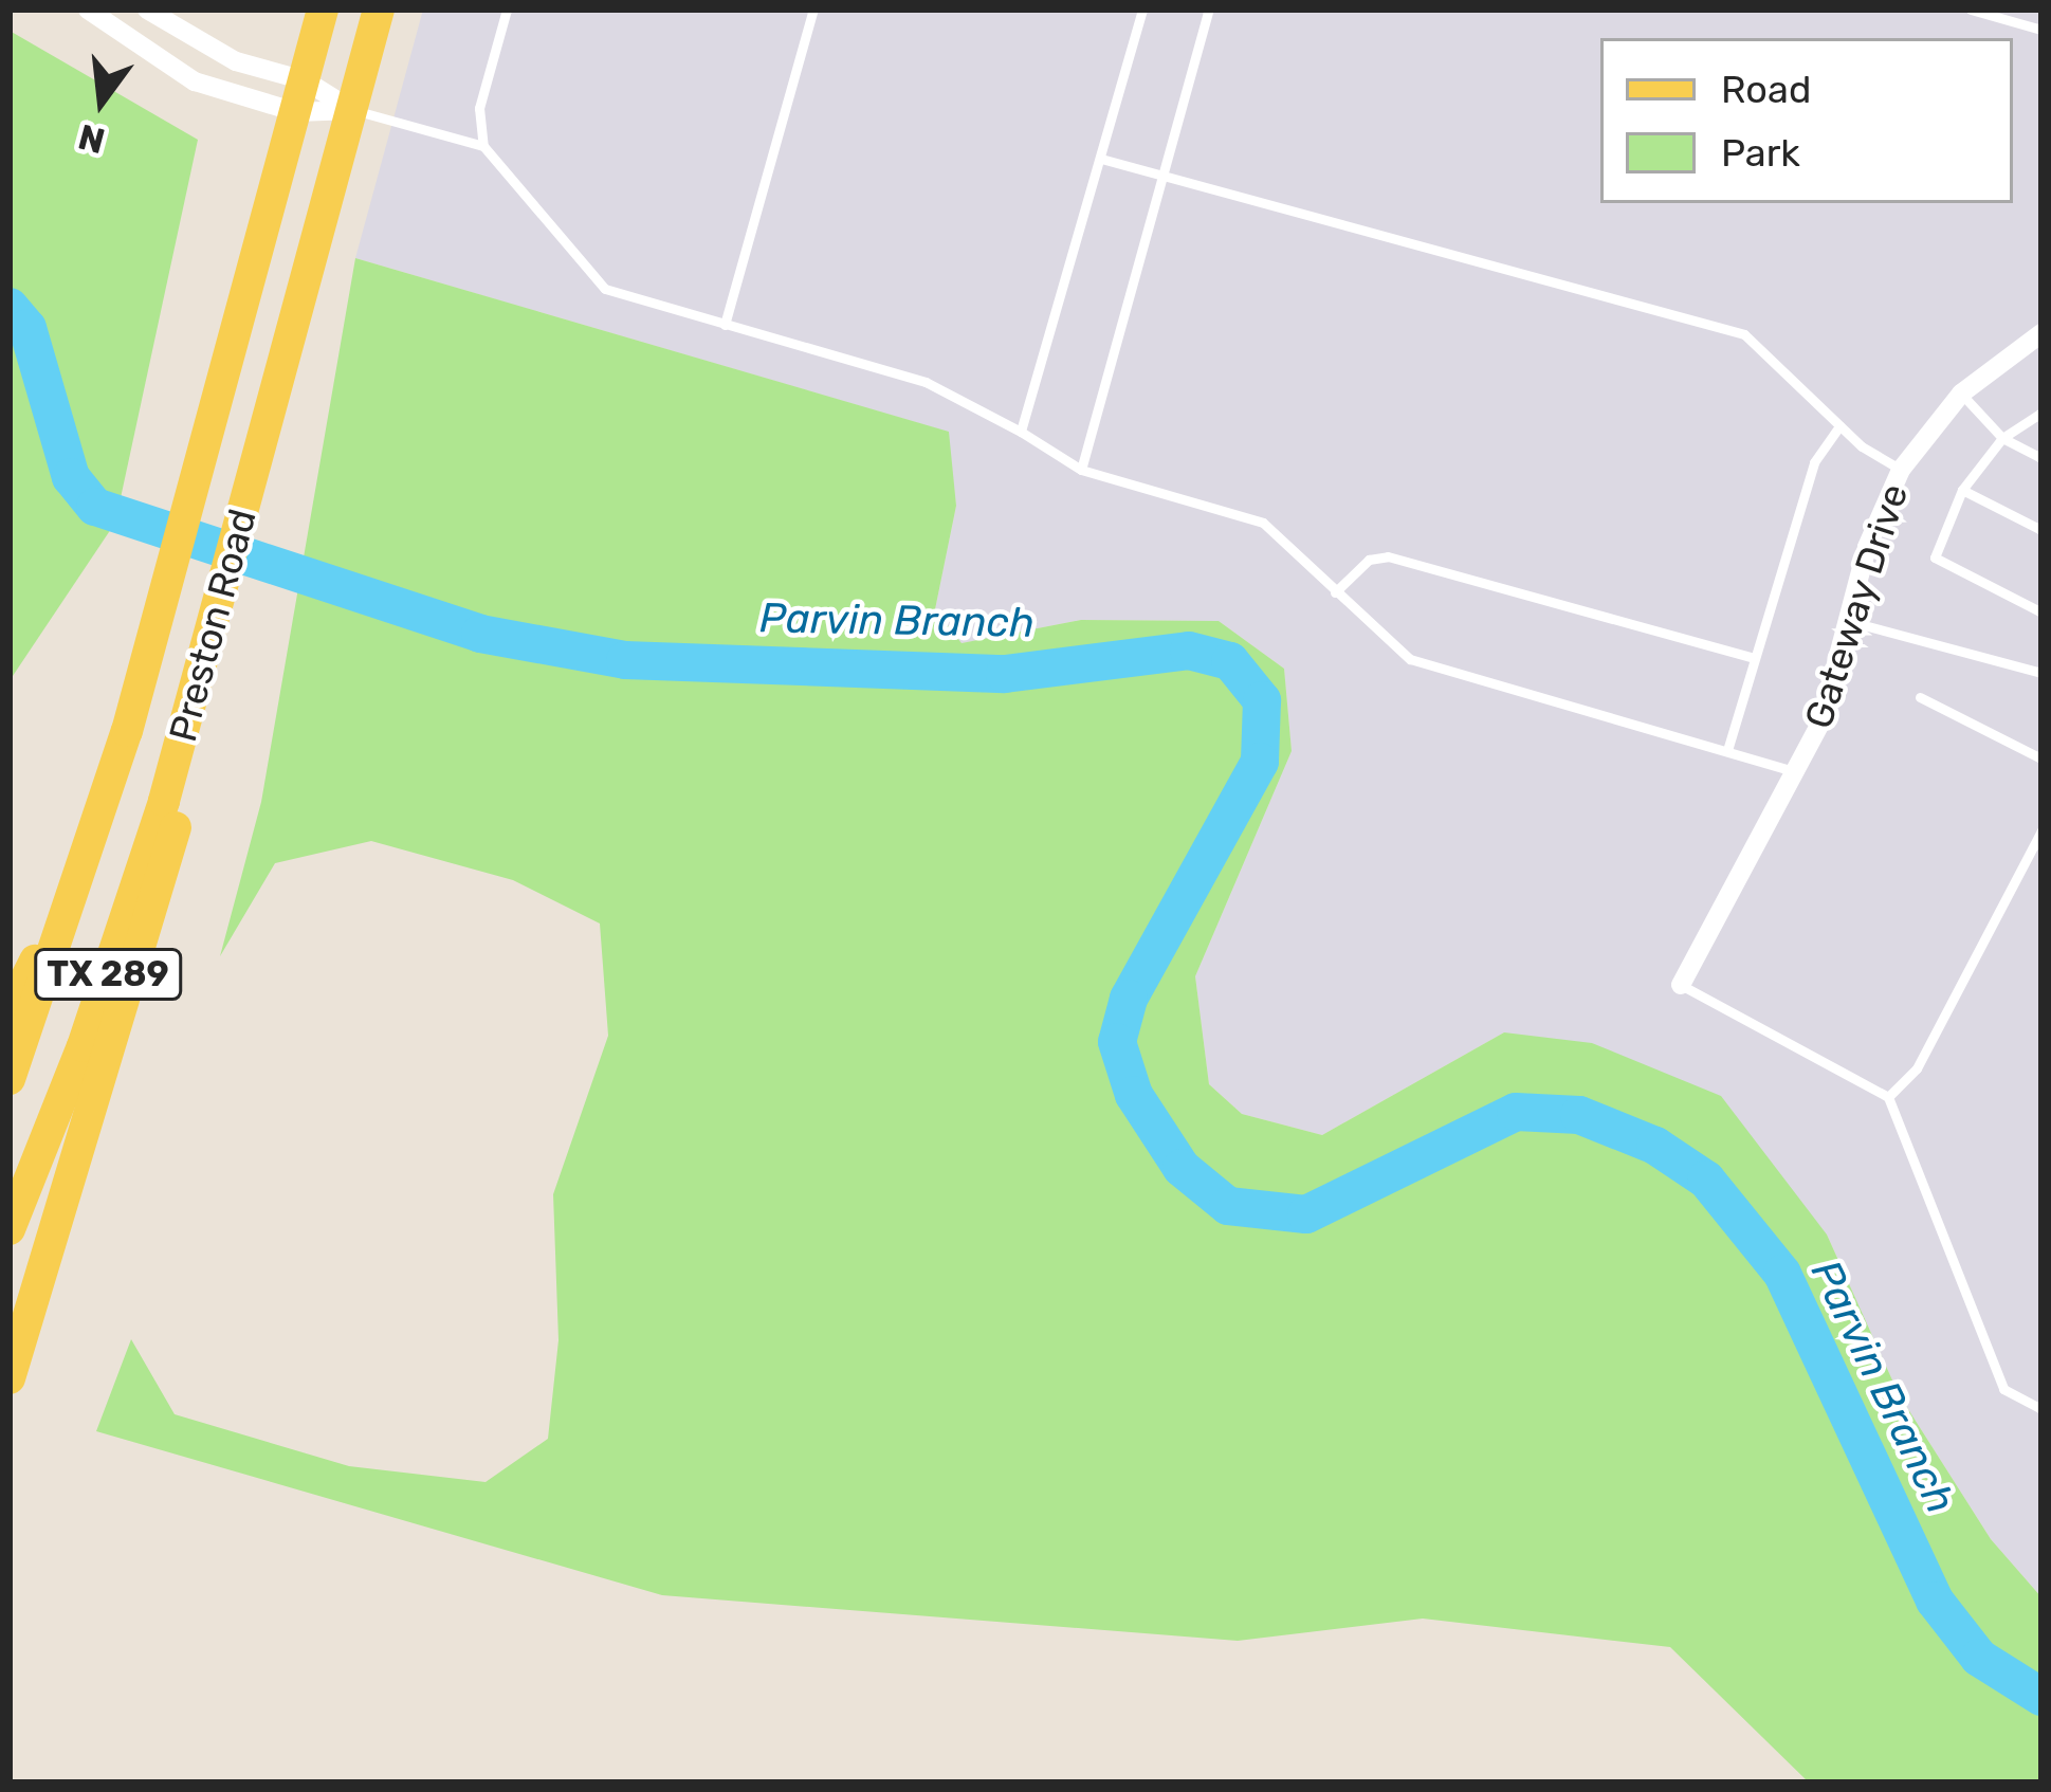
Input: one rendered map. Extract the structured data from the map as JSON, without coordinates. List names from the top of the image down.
{
  "streets": {
    "main road": ["Preston Road", "TX 289"],
    "street": ["Gateway Drive"]
  },
  "water": ["Parvin Branch"],
  "legend": ["Road", "Park"],
  "north": "bottom"
}
